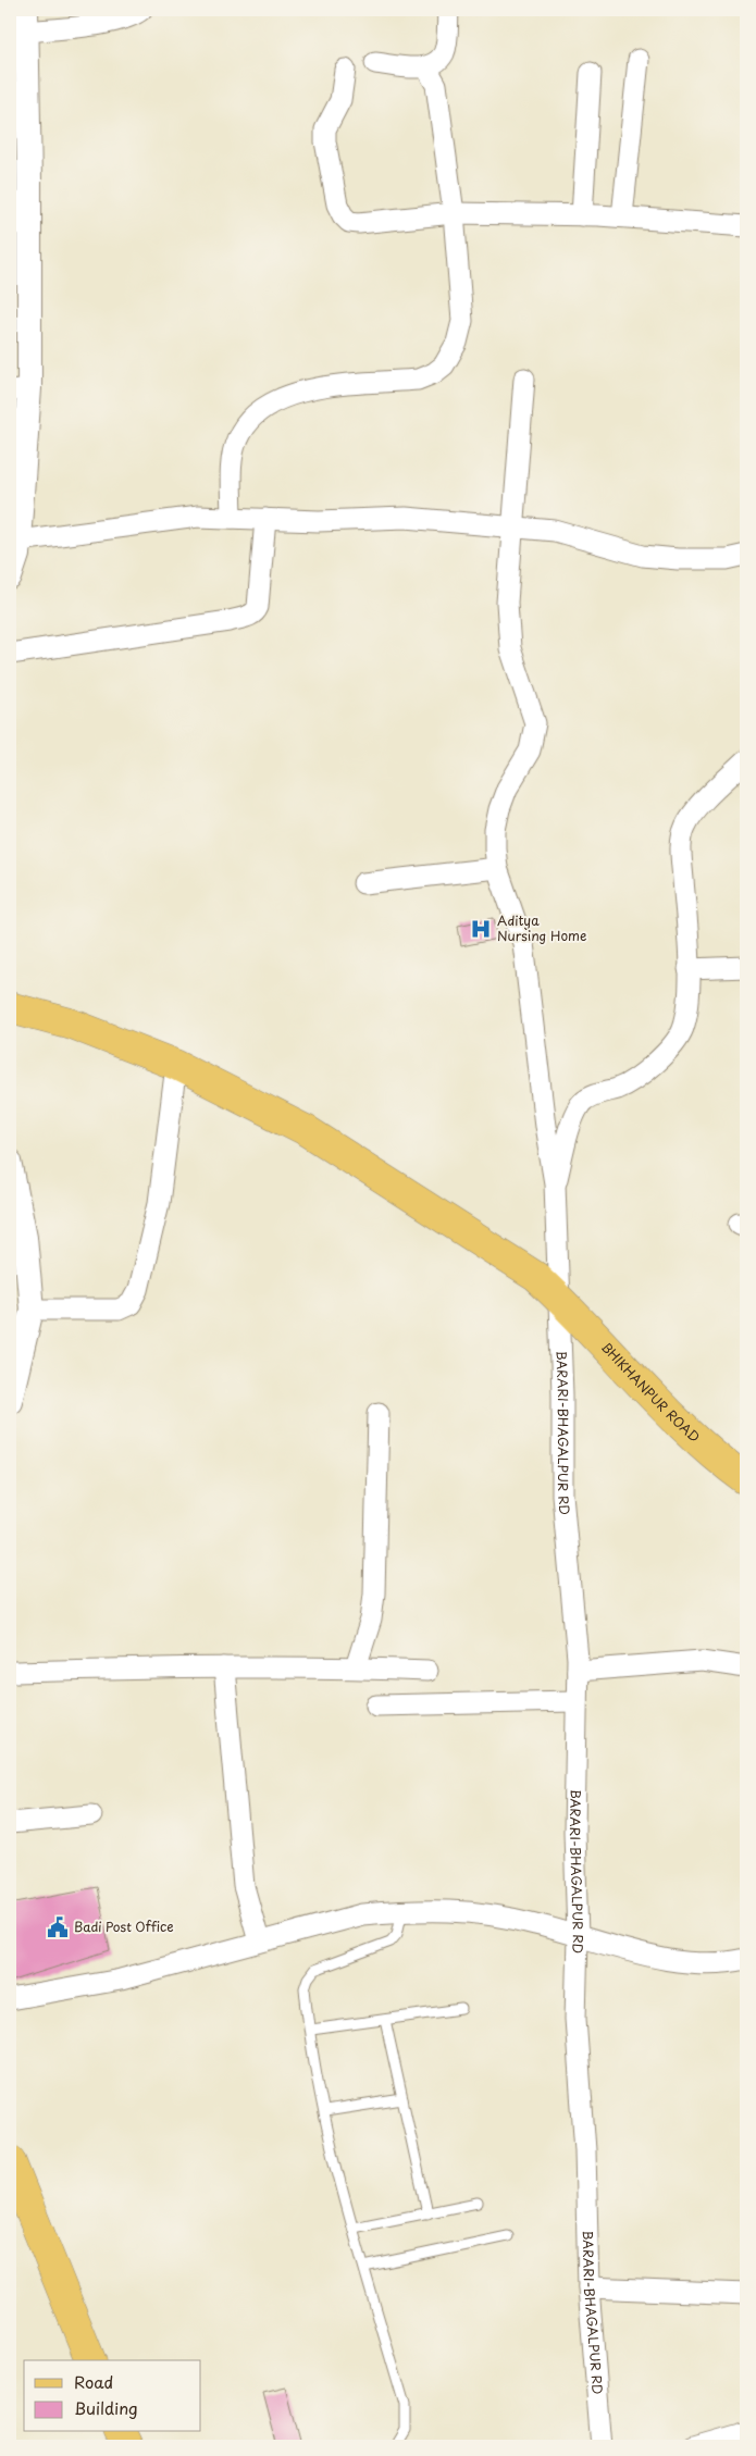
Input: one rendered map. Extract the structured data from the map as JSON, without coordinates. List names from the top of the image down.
{
  "streets": {
    "main road": ["BHIKHANPUR ROAD"],
    "street": ["BARARI-BHAGALPUR RD"]
  },
  "crossings": [
    ["BHIKHANPUR ROAD", "BARARI-BHAGALPUR RD"]
  ],
  "places": {
    "hospital": ["Aditya Nursing Home"],
    "public building": ["Badi Post Office"]
  },
  "legend": ["Road", "Building"]
}
